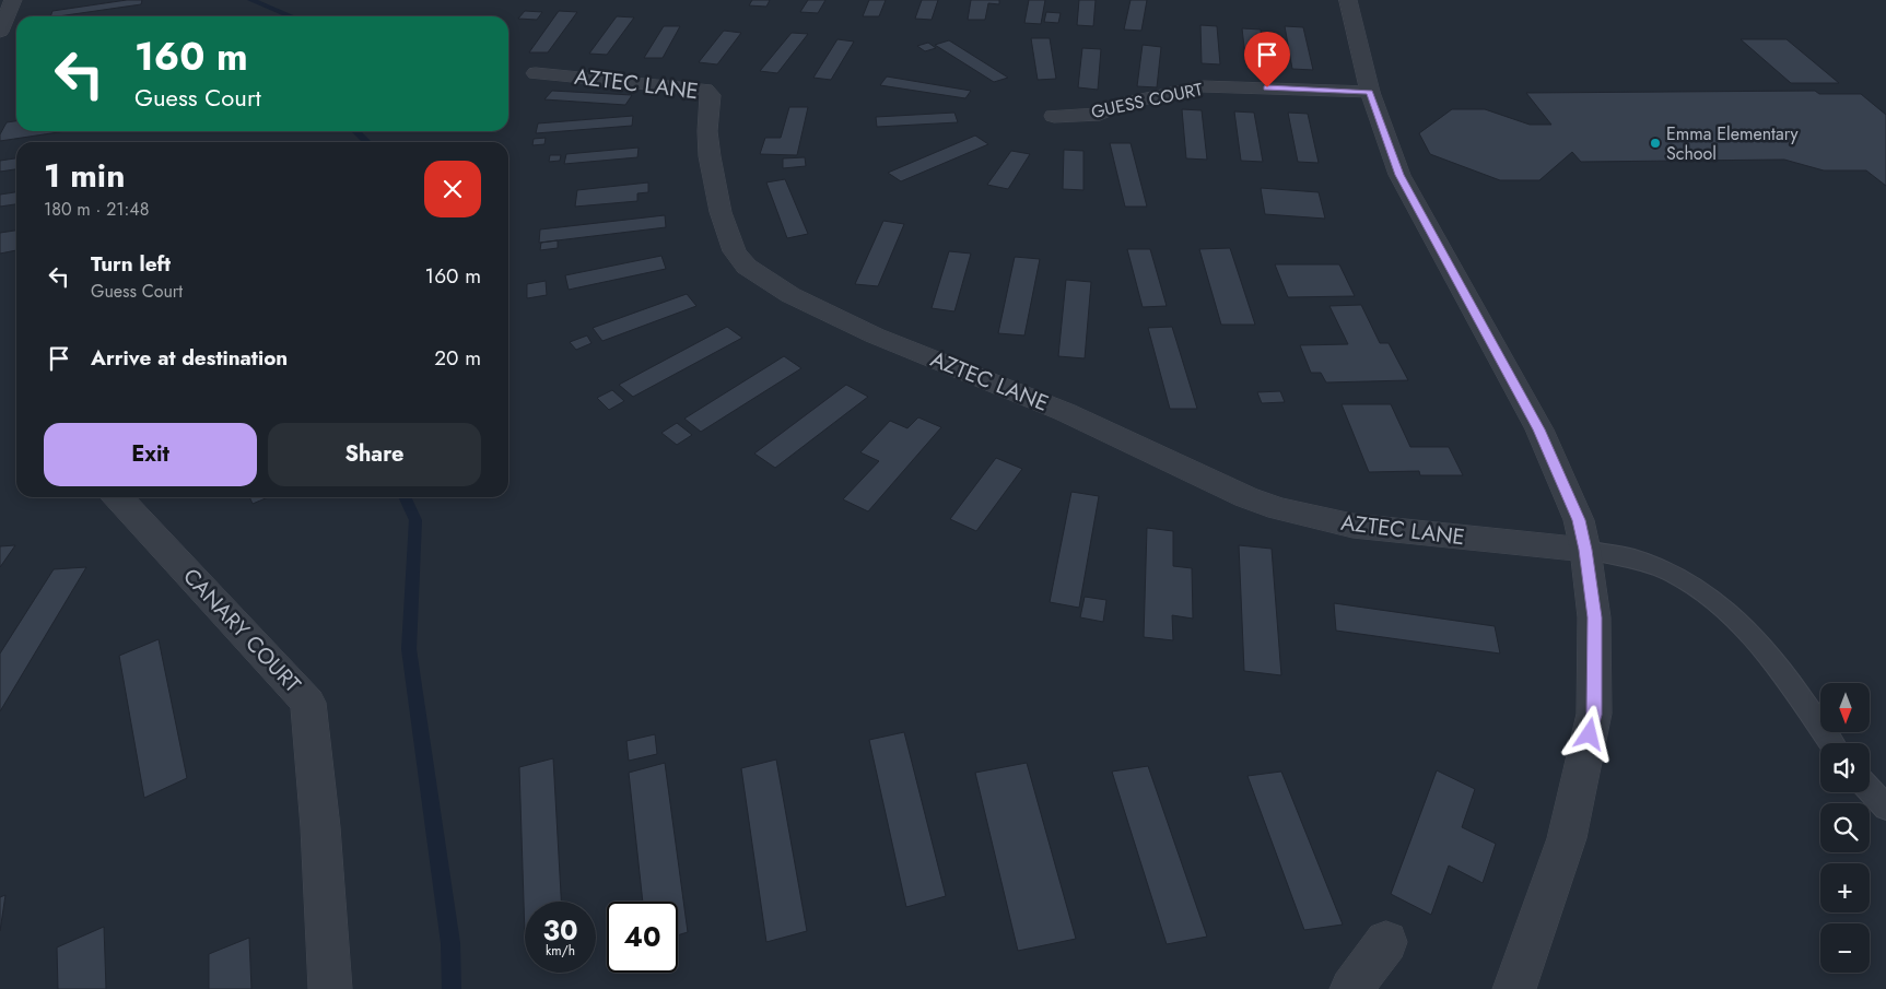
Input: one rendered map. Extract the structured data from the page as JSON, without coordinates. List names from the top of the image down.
{
  "streets": {
    "street": ["AZTEC LANE", "GUESS COURT", "CANARY COURT"]
  },
  "places": ["Emma Elementary School"],
  "north": "bottom",
  "page": {
    "turn": ["160 m", "Guess Court"],
    "heading": ["1 min", "180 m · 21:48"],
    "list": [
      {
        "name": "Turn left",
        "note": "Guess Court",
        "value": "160 m"
      },
      {
        "name": "Arrive at destination",
        "value": "20 m"
      }
    ],
    "buttons": ["Exit", "Share"],
    "map_buttons": ["+", "−"],
    "speed": "30 km/h",
    "limit": "40"
  }
}
